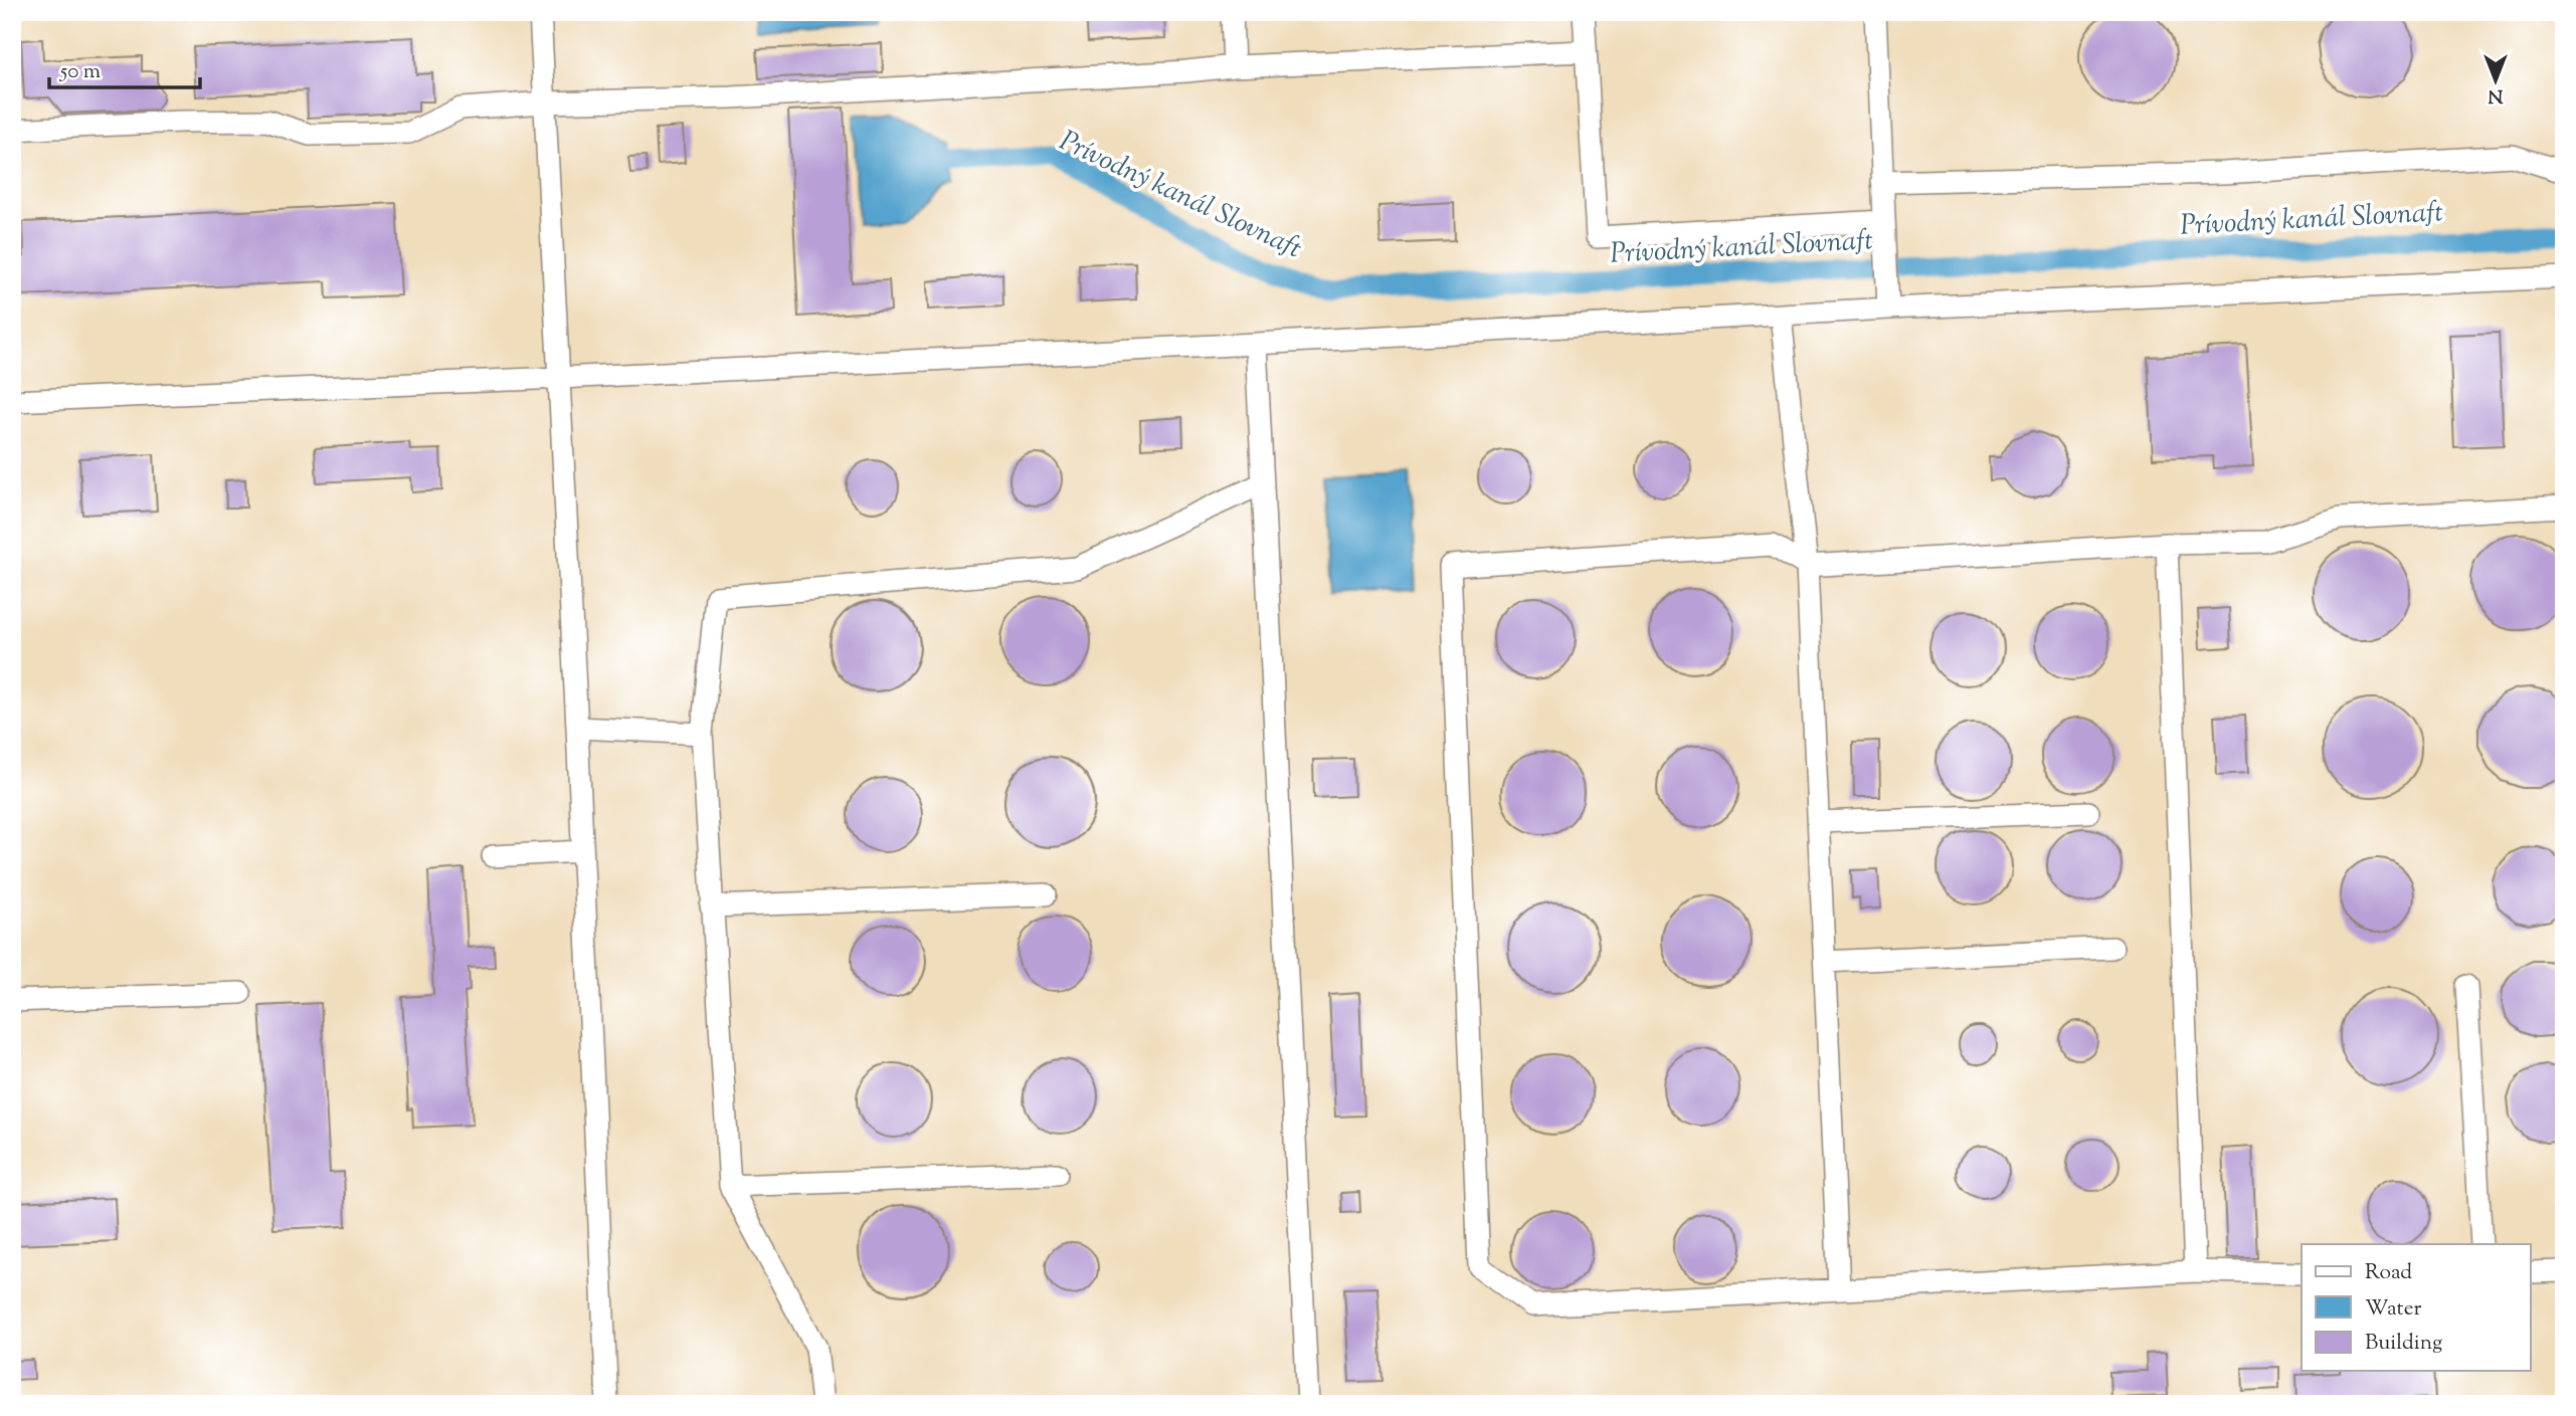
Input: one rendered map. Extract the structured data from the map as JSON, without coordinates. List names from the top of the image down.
{
  "water": ["Prívodný kanál Slovnaft"],
  "legend": ["Road", "Water", "Building"],
  "scale_bar": "50 m",
  "north": "bottom"
}
